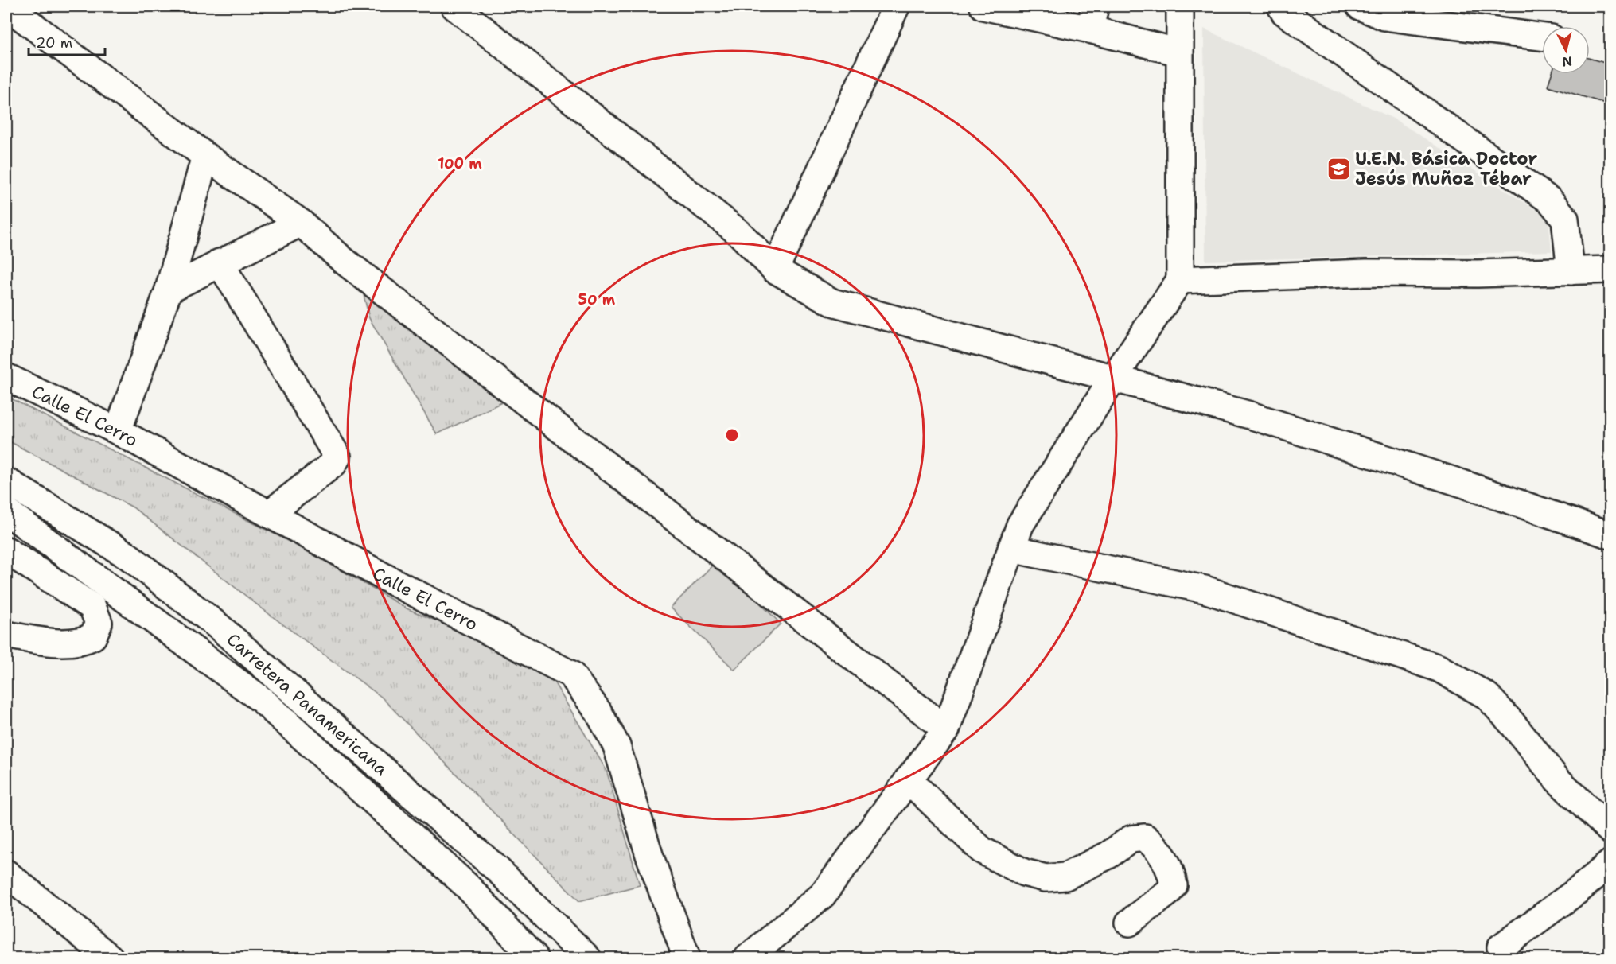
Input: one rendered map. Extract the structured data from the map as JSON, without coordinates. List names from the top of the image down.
{
  "streets": {
    "street": ["Calle El Cerro", "Carretera Panamericana"]
  },
  "places": {
    "school or university": ["U.E.N. Básica Doctor Jesús Muñoz Tébar"]
  },
  "scale_bar": "20 m",
  "north": "bottom",
  "rings": ["100 m", "50 m"]
}
